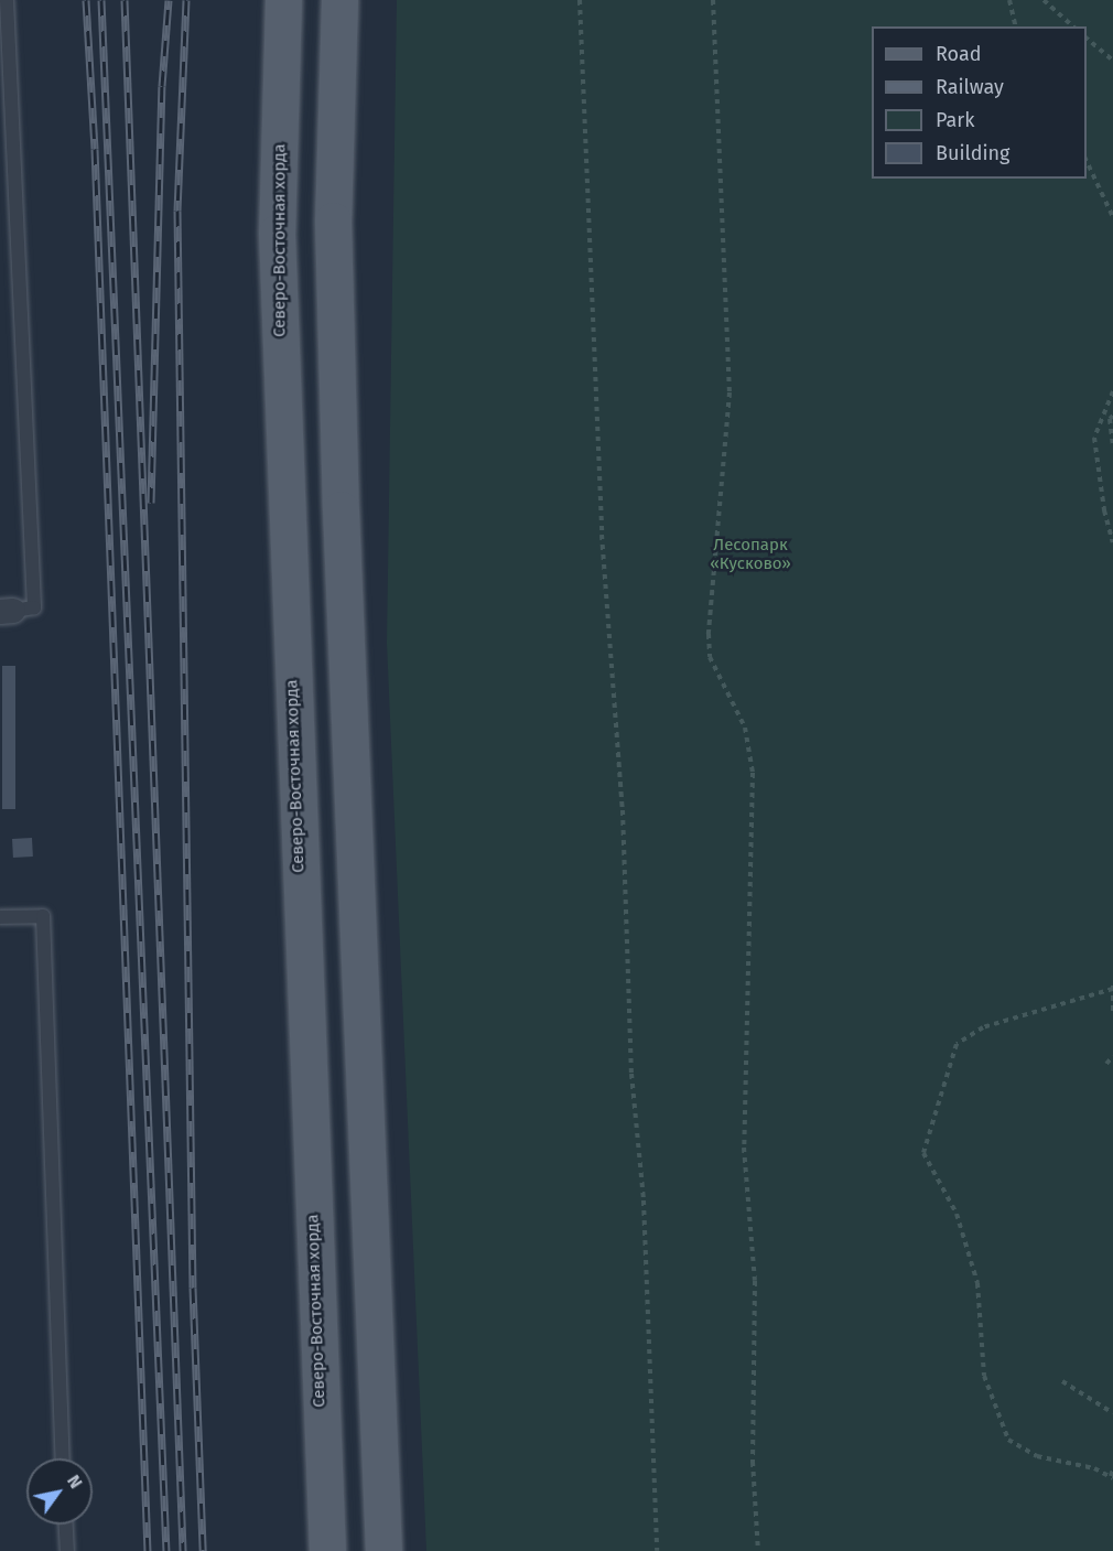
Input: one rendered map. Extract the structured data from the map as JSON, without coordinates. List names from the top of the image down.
{
  "streets": {
    "main road": ["Северо-Восточная хорда"]
  },
  "parks": ["Лесопарк «Кусково»"],
  "legend": [
    "Road",
    "Railway",
    "Park",
    "Building"
  ],
  "north": "top right"
}
